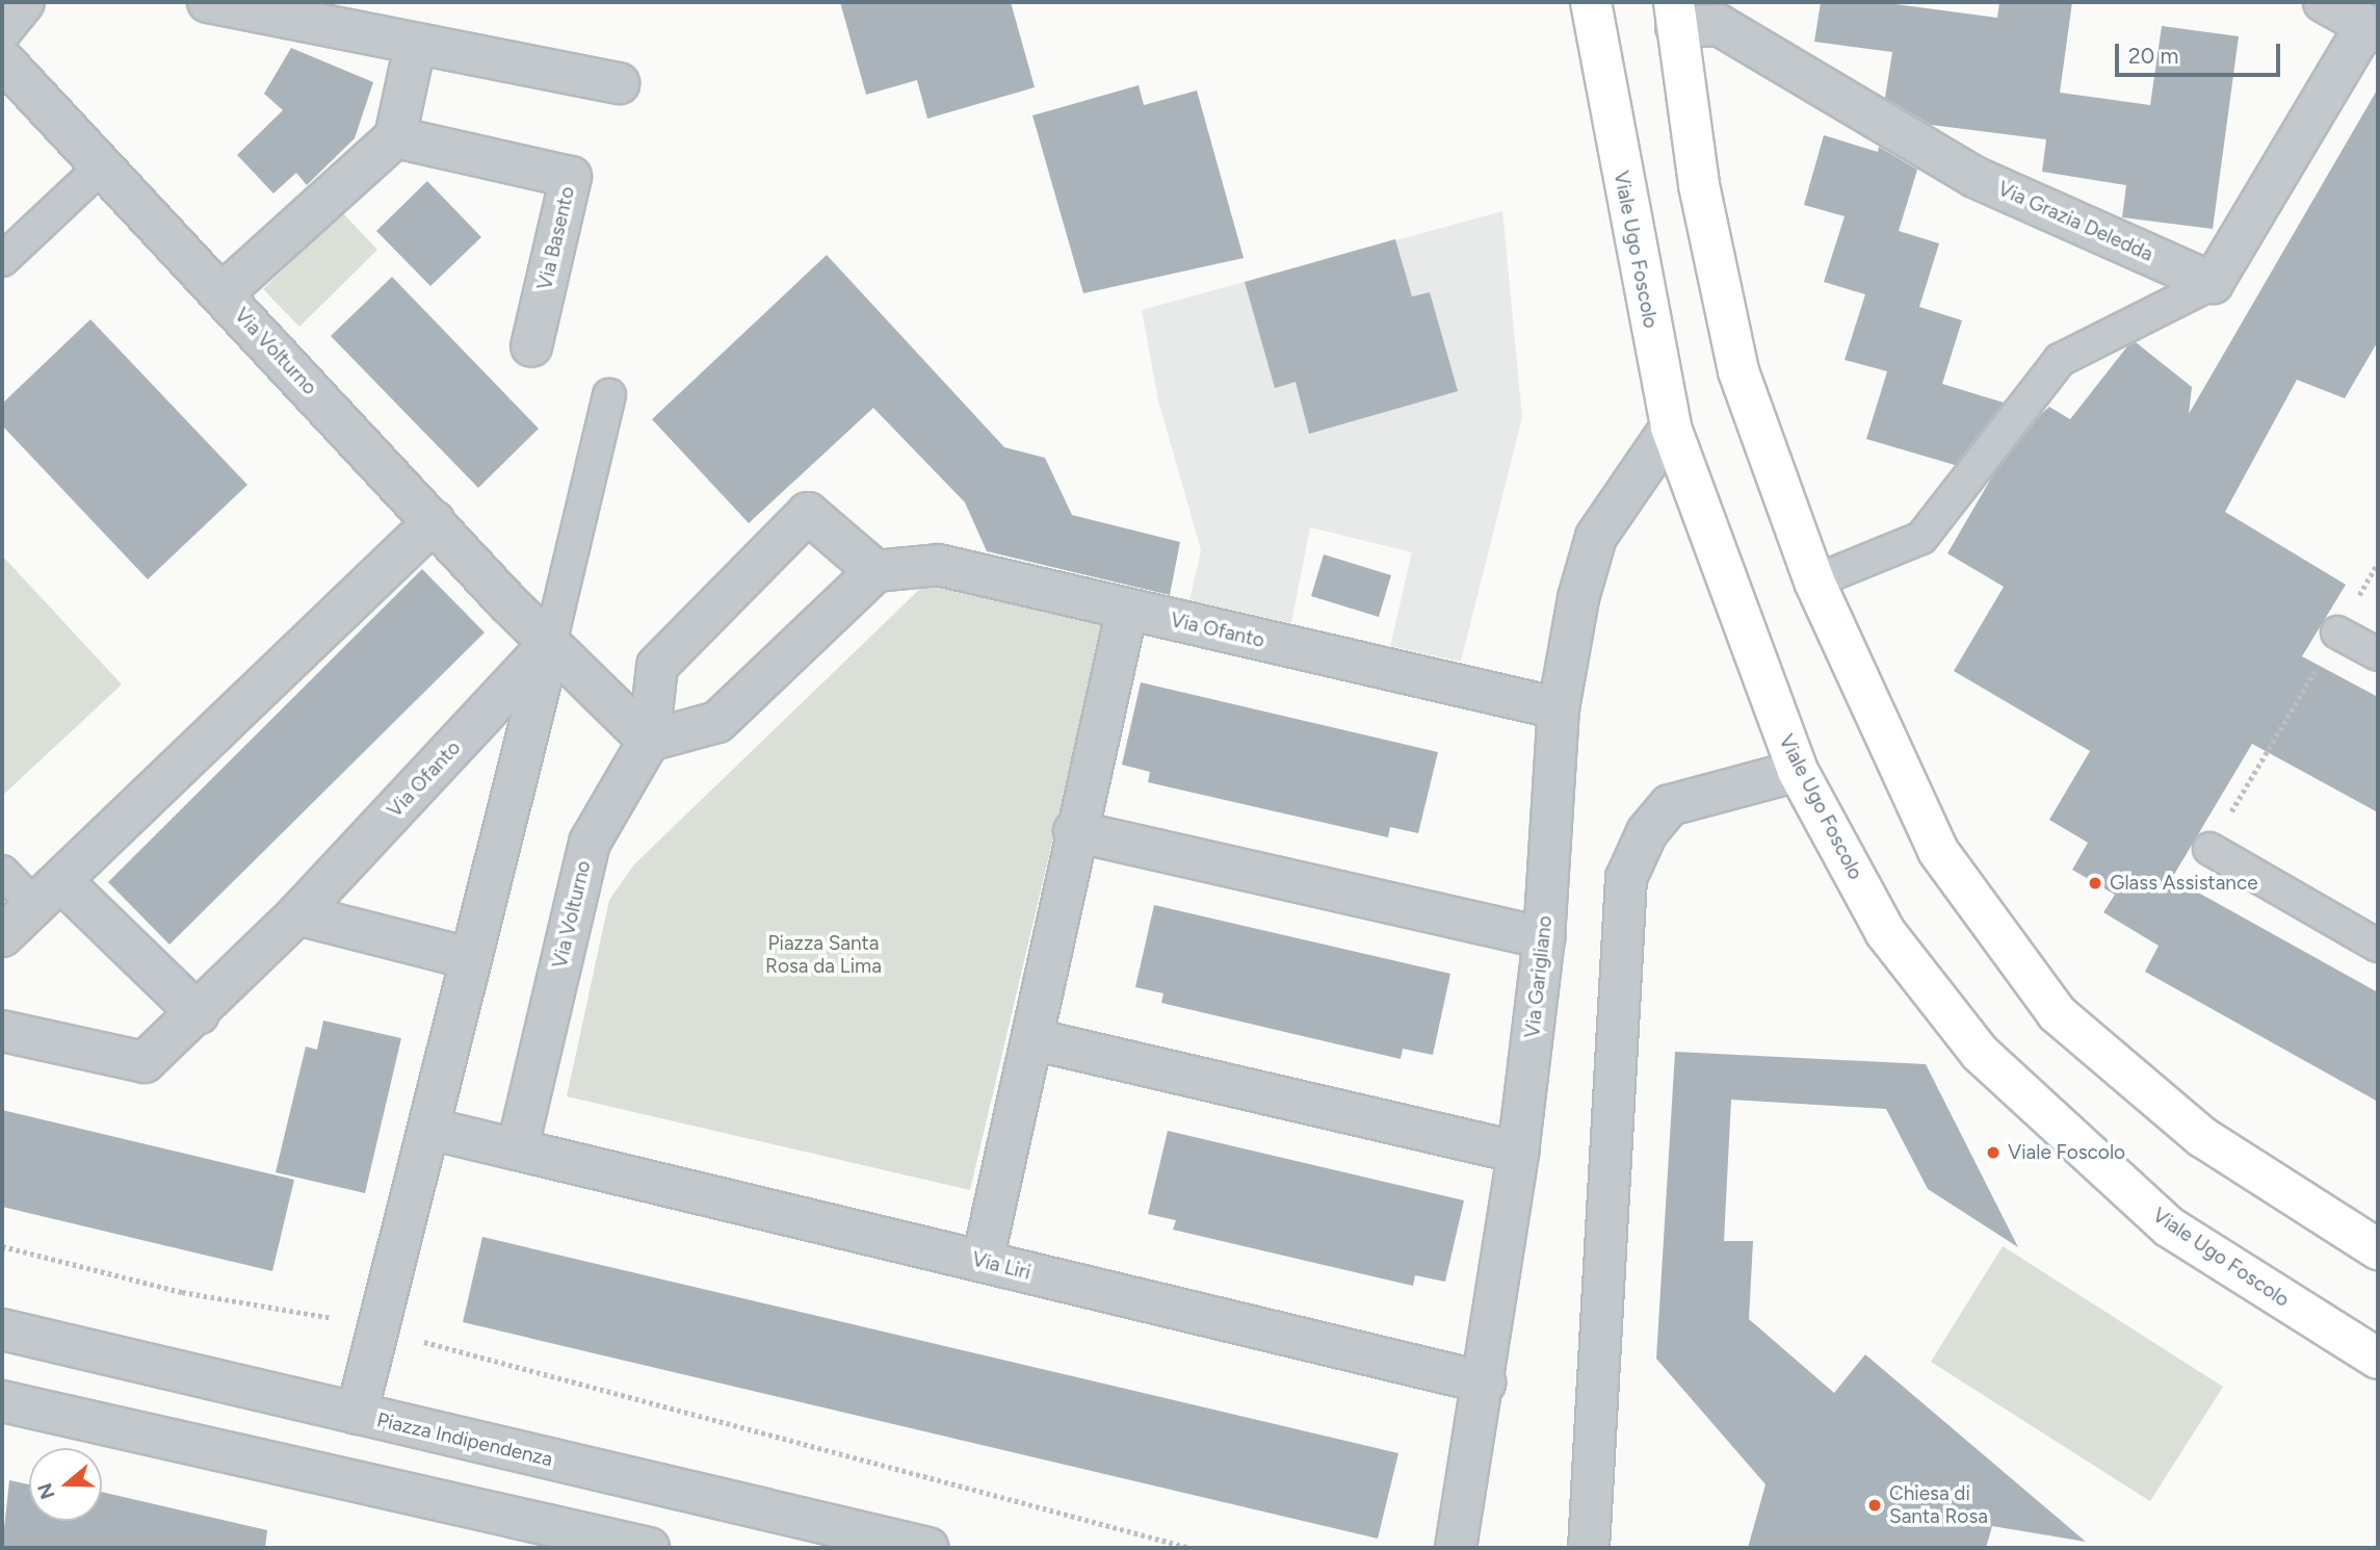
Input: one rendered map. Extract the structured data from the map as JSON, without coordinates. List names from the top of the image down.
{
  "streets": {
    "main road": ["Viale Ugo Foscolo"],
    "street": [
      "Via Grazia Deledda",
      "Via Basento",
      "Via Volturno",
      "Via Ofanto",
      "Via Garigliano",
      "Via Liri",
      "Piazza Indipendenza"
    ]
  },
  "crossings": [
    ["Viale Ugo Foscolo", "Via Garigliano"],
    ["Via Volturno", "Via Ofanto"],
    ["Via Volturno", "Via Liri"],
    ["Via Ofanto", "Via Garigliano"],
    ["Via Garigliano", "Via Liri"]
  ],
  "parks": ["Piazza Santa Rosa da Lima"],
  "places": ["Glass Assistance", "Viale Foscolo", "Chiesa di Santa Rosa"],
  "scale_bar": "20 m",
  "north": "left"
}
